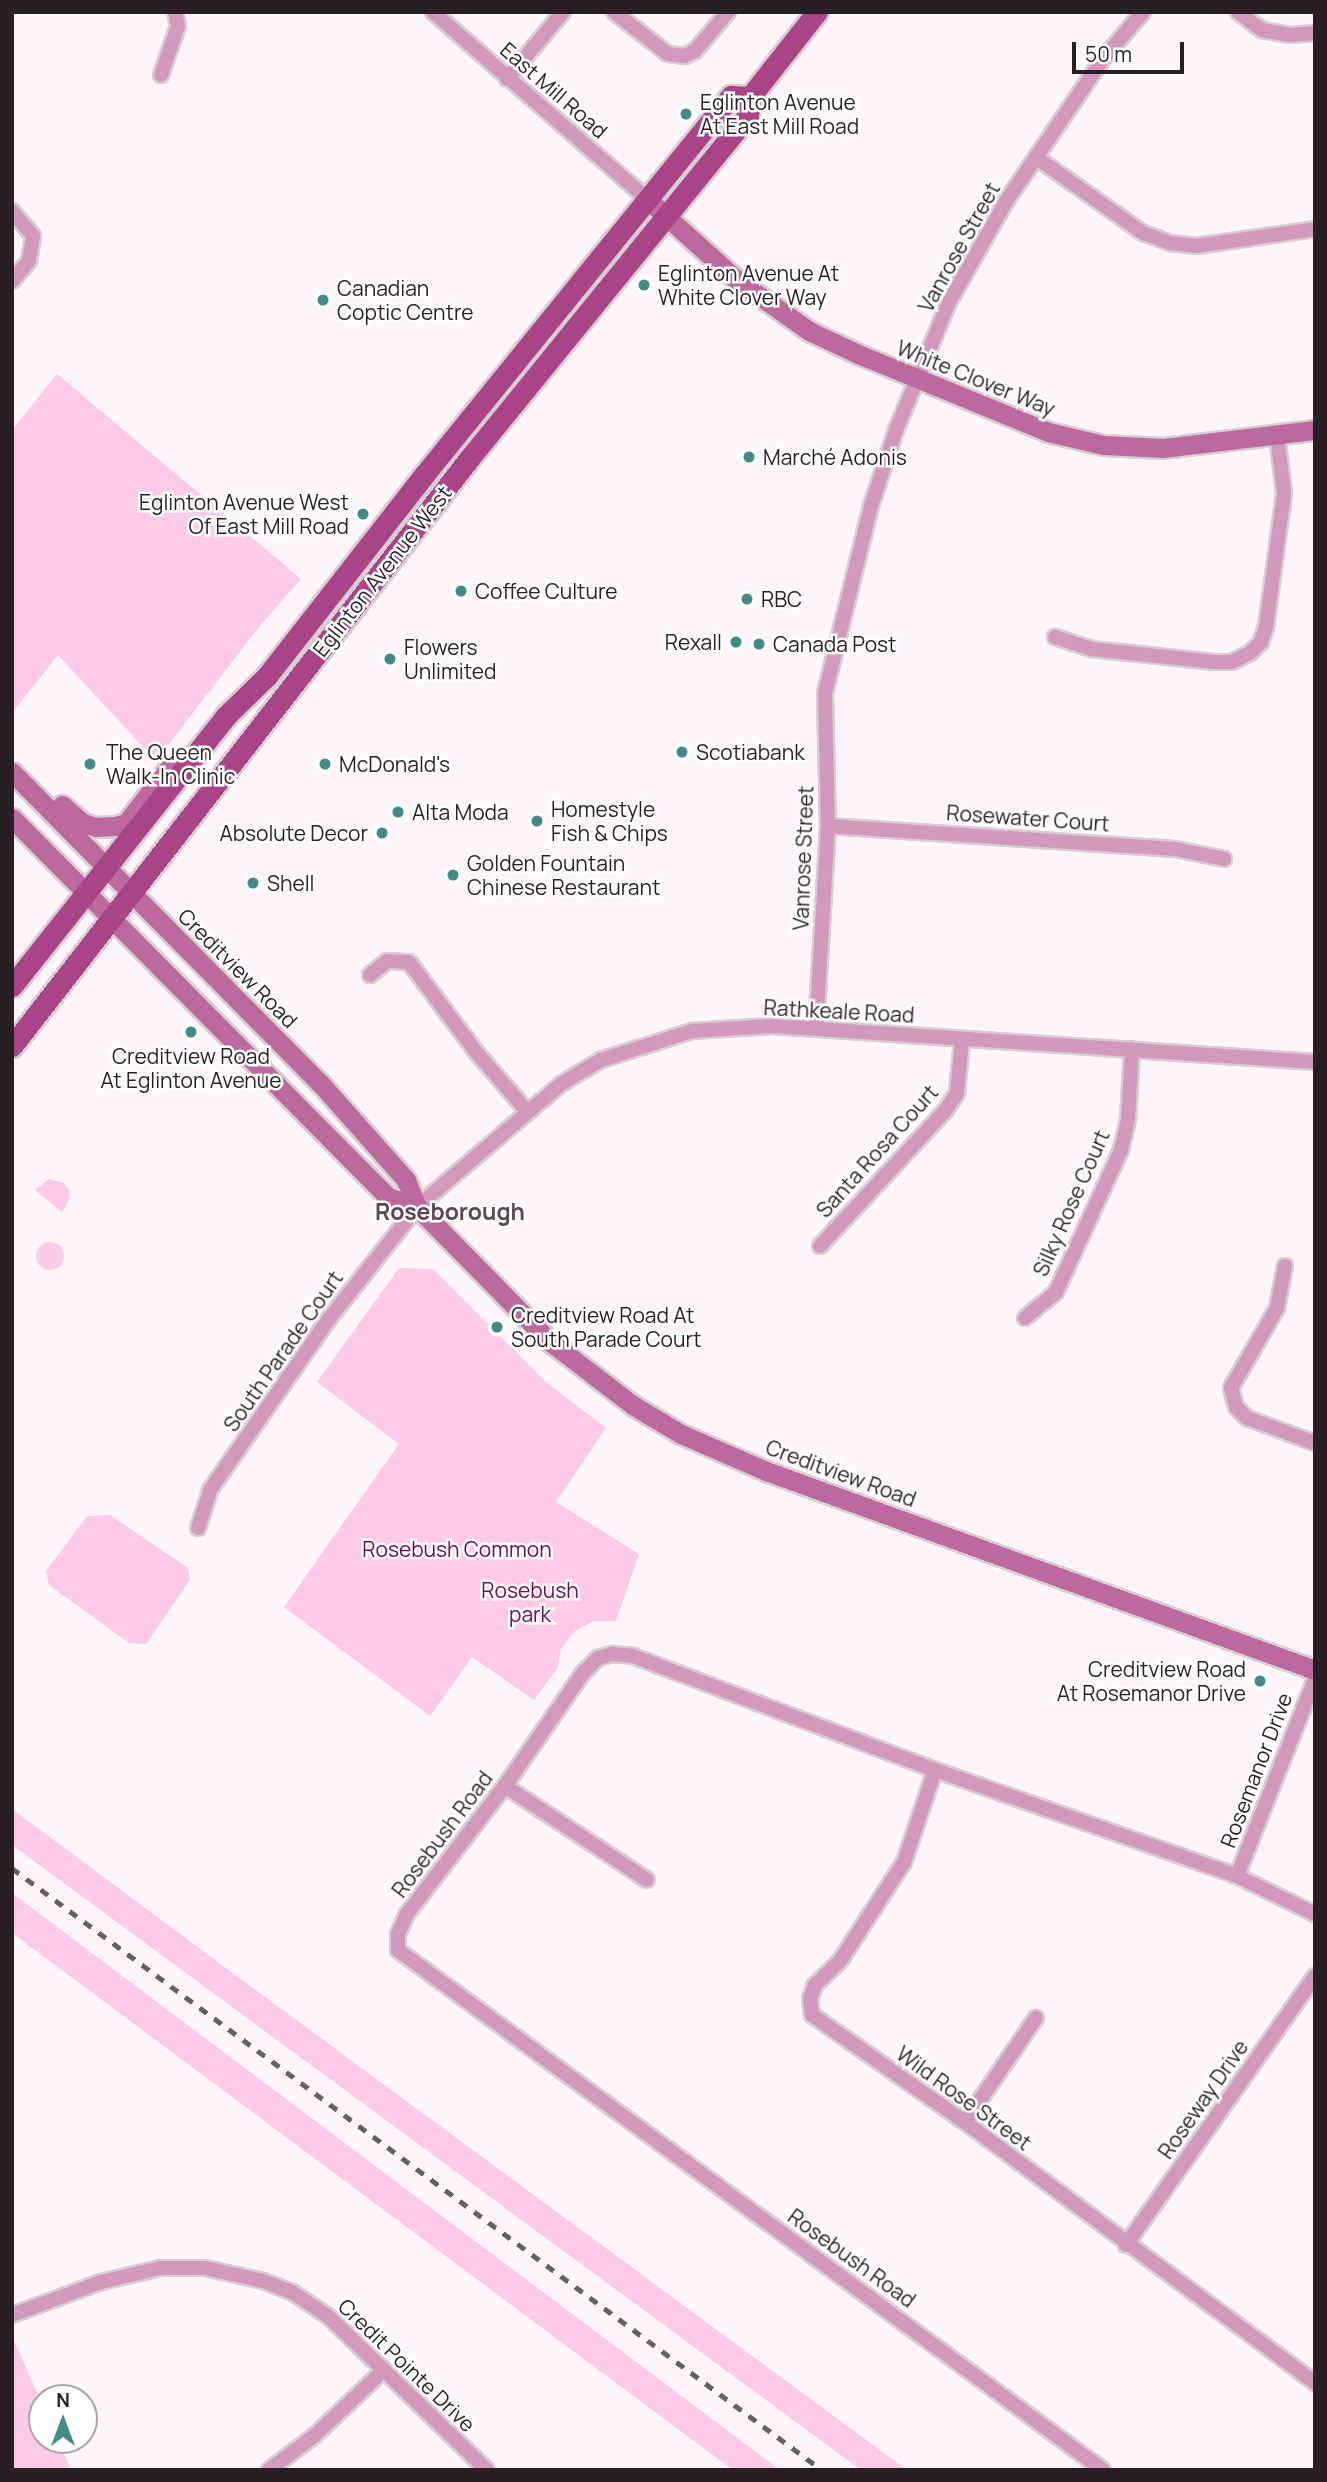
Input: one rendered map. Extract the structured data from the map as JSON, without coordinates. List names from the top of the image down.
{
  "streets": {
    "main road": ["White Clover Way", "Eglinton Avenue West", "Creditview Road"],
    "street": [
      "East Mill Road",
      "Vanrose Street",
      "Rosewater Court",
      "Rathkeale Road",
      "Santa Rosa Court",
      "Silky Rose Court",
      "South Parade Court",
      "Rosemanor Drive",
      "Rosebush Road",
      "Wild Rose Street",
      "Roseway Drive",
      "Credit Pointe Drive"
    ]
  },
  "crossings": [
    ["East Mill Road", "White Clover Way"],
    ["East Mill Road", "Eglinton Avenue West"],
    ["Vanrose Street", "White Clover Way"],
    ["Vanrose Street", "Rosewater Court"],
    ["Vanrose Street", "Rathkeale Road"],
    ["White Clover Way", "Eglinton Avenue West"],
    ["Eglinton Avenue West", "Creditview Road"],
    ["Creditview Road", "Rathkeale Road"],
    ["Creditview Road", "South Parade Court"],
    ["Rathkeale Road", "Santa Rosa Court"],
    ["Rathkeale Road", "Silky Rose Court"],
    ["Rathkeale Road", "South Parade Court"],
    ["Rosemanor Drive", "Rosebush Road"],
    ["Rosebush Road", "Wild Rose Street"],
    ["Wild Rose Street", "Roseway Drive"]
  ],
  "districts": ["Roseborough"],
  "parks": ["Rosebush Common", "Rosebush park"],
  "places": [
    "Eglinton Avenue At East Mill Road",
    "Eglinton Avenue At White Clover Way",
    "Canadian Coptic Centre",
    "Marché Adonis",
    "Eglinton Avenue West Of East Mill Road",
    "Coffee Culture",
    "RBC",
    "Rexall",
    "Canada Post",
    "Flowers Unlimited",
    "Scotiabank",
    "The Queen Walk-In Clinic",
    "McDonald's",
    "Alta Moda",
    "Homestyle Fish & Chips",
    "Absolute Decor",
    "Golden Fountain Chinese Restaurant",
    "Shell",
    "Creditview Road At Eglinton Avenue",
    "Creditview Road At South Parade Court",
    "Creditview Road At Rosemanor Drive"
  ],
  "scale_bar": "50 m",
  "north": "top"
}
